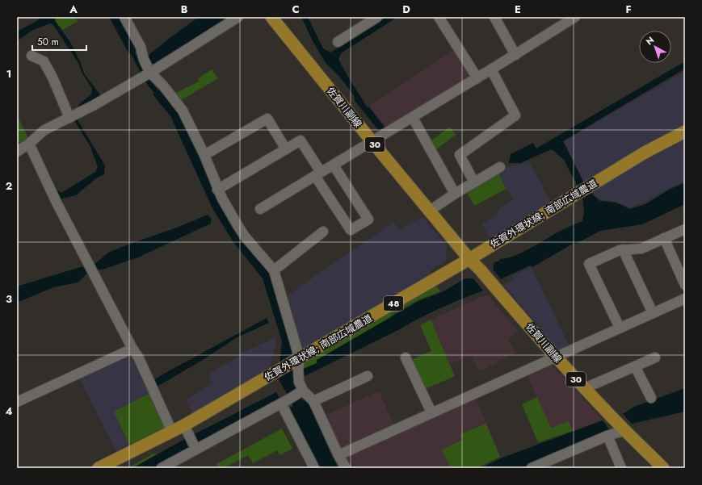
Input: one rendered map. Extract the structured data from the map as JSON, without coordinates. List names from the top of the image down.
{
  "streets": {
    "main road": [
      "佐賀川副線",
      "30",
      "佐賀外環状線; 南部広域農道",
      "48"
    ]
  },
  "crossings": [
    ["佐賀川副線", "佐賀外環状線; 南部広域農道"]
  ],
  "scale_bar": "50 m",
  "north": "top left",
  "grid": {
    "columns": [
      "A",
      "B",
      "C",
      "D",
      "E",
      "F"
    ],
    "rows": [
      "1",
      "2",
      "3",
      "4"
    ]
  }
}
